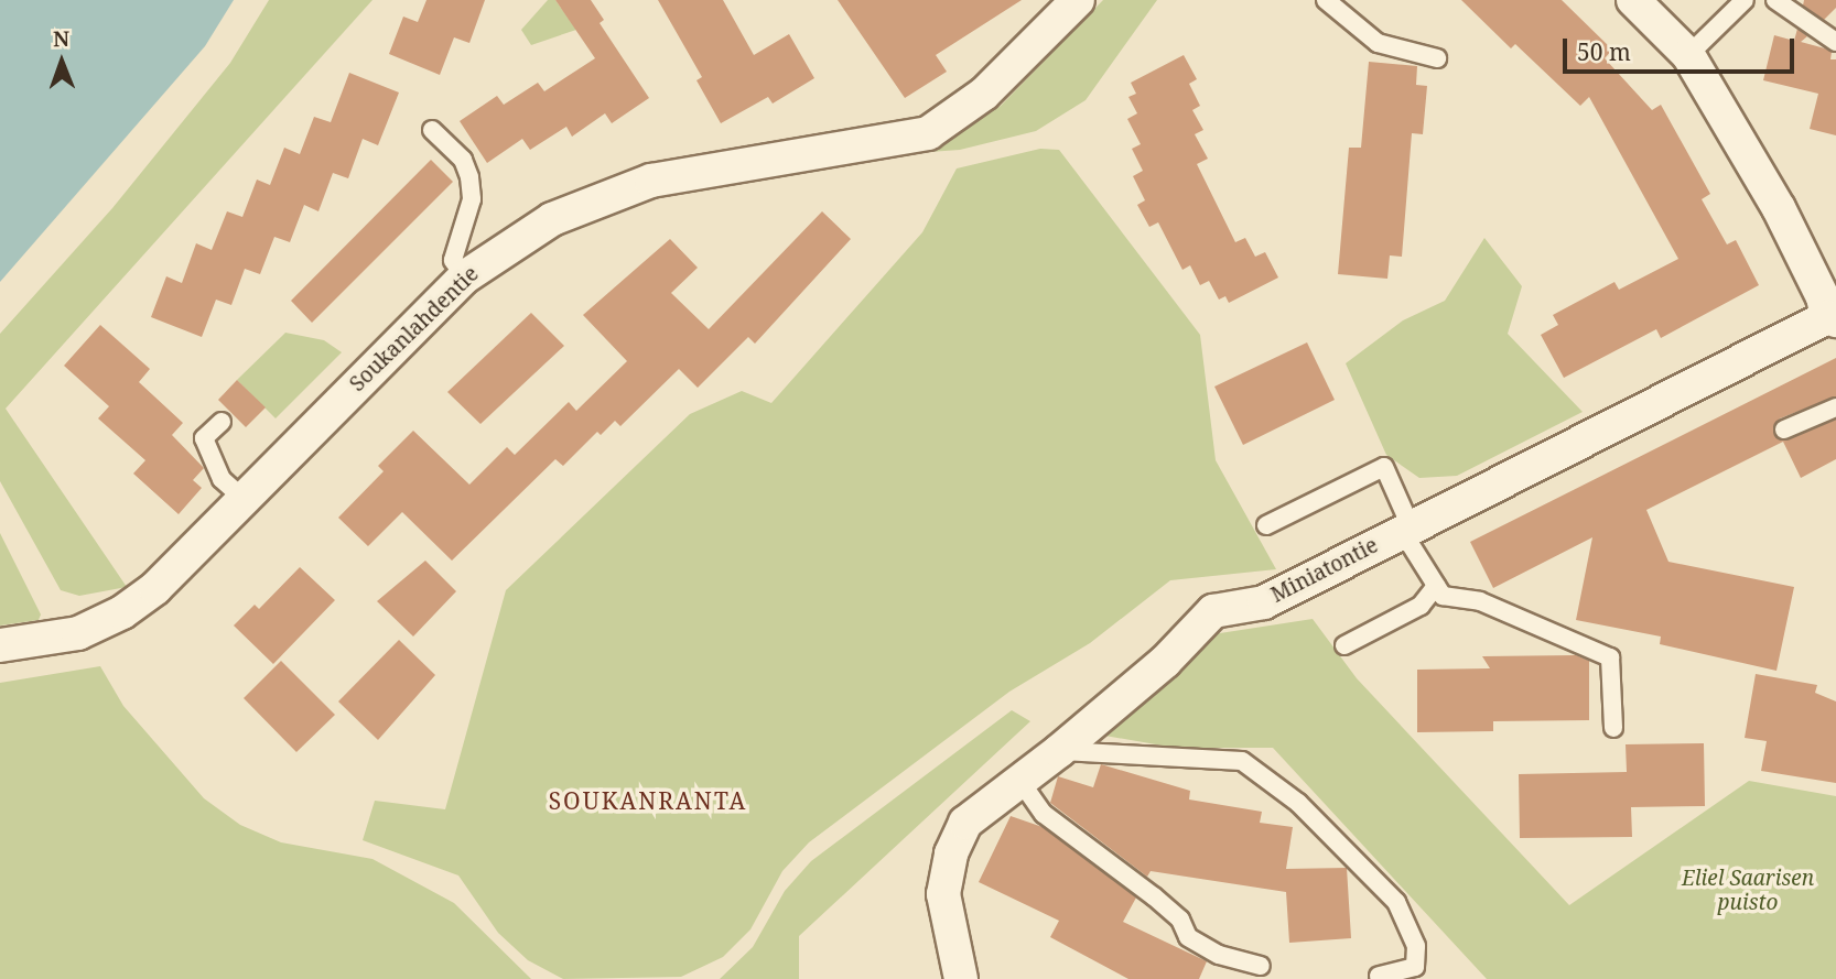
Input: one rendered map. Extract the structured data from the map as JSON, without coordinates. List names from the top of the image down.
{
  "streets": {
    "street": ["Soukanlahdentie", "Miniatontie"]
  },
  "districts": ["SOUKANRANTA"],
  "parks": ["Eliel Saarisen puisto"],
  "scale_bar": "50 m",
  "north": "top"
}
